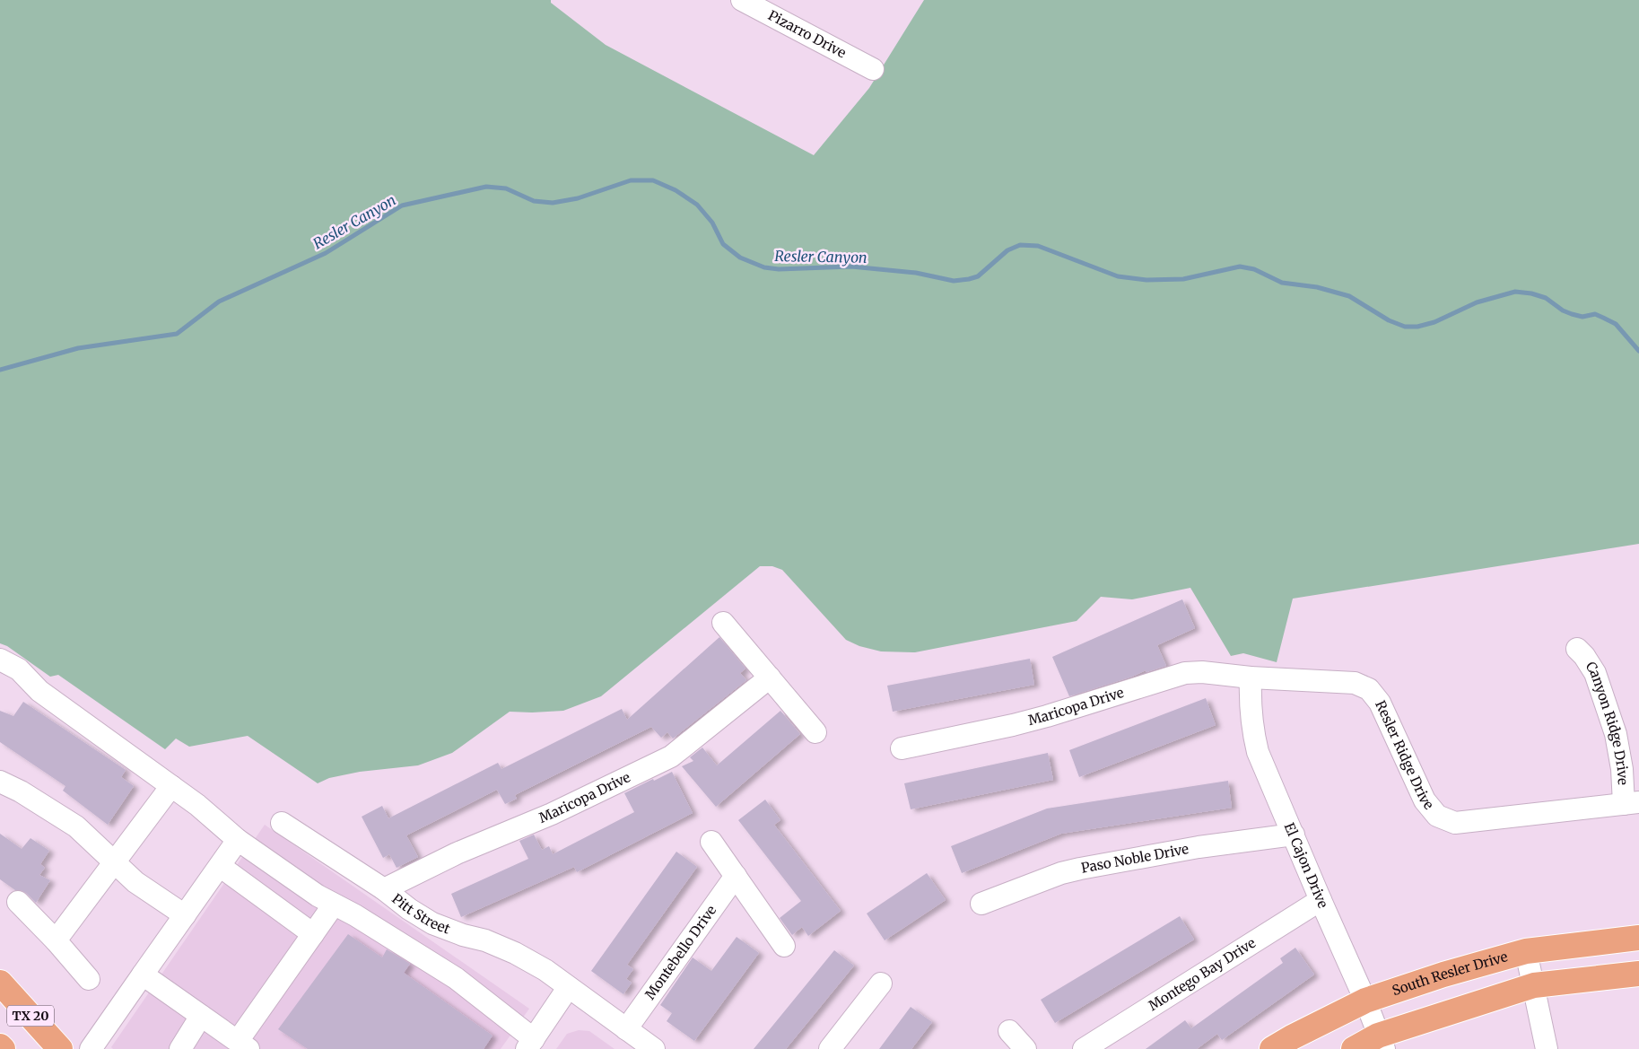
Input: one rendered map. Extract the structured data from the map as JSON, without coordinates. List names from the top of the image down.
{
  "streets": {
    "main road": ["South Resler Drive", "TX 20"],
    "street": [
      "Pizarro Drive",
      "Maricopa Drive",
      "Canyon Ridge Drive",
      "Resler Ridge Drive",
      "Paso Noble Drive",
      "El Cajon Drive",
      "Pitt Street",
      "Montebello Drive",
      "Montego Bay Drive"
    ]
  },
  "crossings": [
    ["Maricopa Drive", "Resler Ridge Drive"],
    ["Maricopa Drive", "El Cajon Drive"],
    ["Maricopa Drive", "Pitt Street"],
    ["Canyon Ridge Drive", "Resler Ridge Drive"],
    ["Resler Ridge Drive", "El Cajon Drive"],
    ["Paso Noble Drive", "El Cajon Drive"],
    ["El Cajon Drive", "Montego Bay Drive"],
    ["El Cajon Drive", "South Resler Drive"],
    ["Pitt Street", "Montebello Drive"]
  ],
  "water": ["Resler Canyon"]
}
